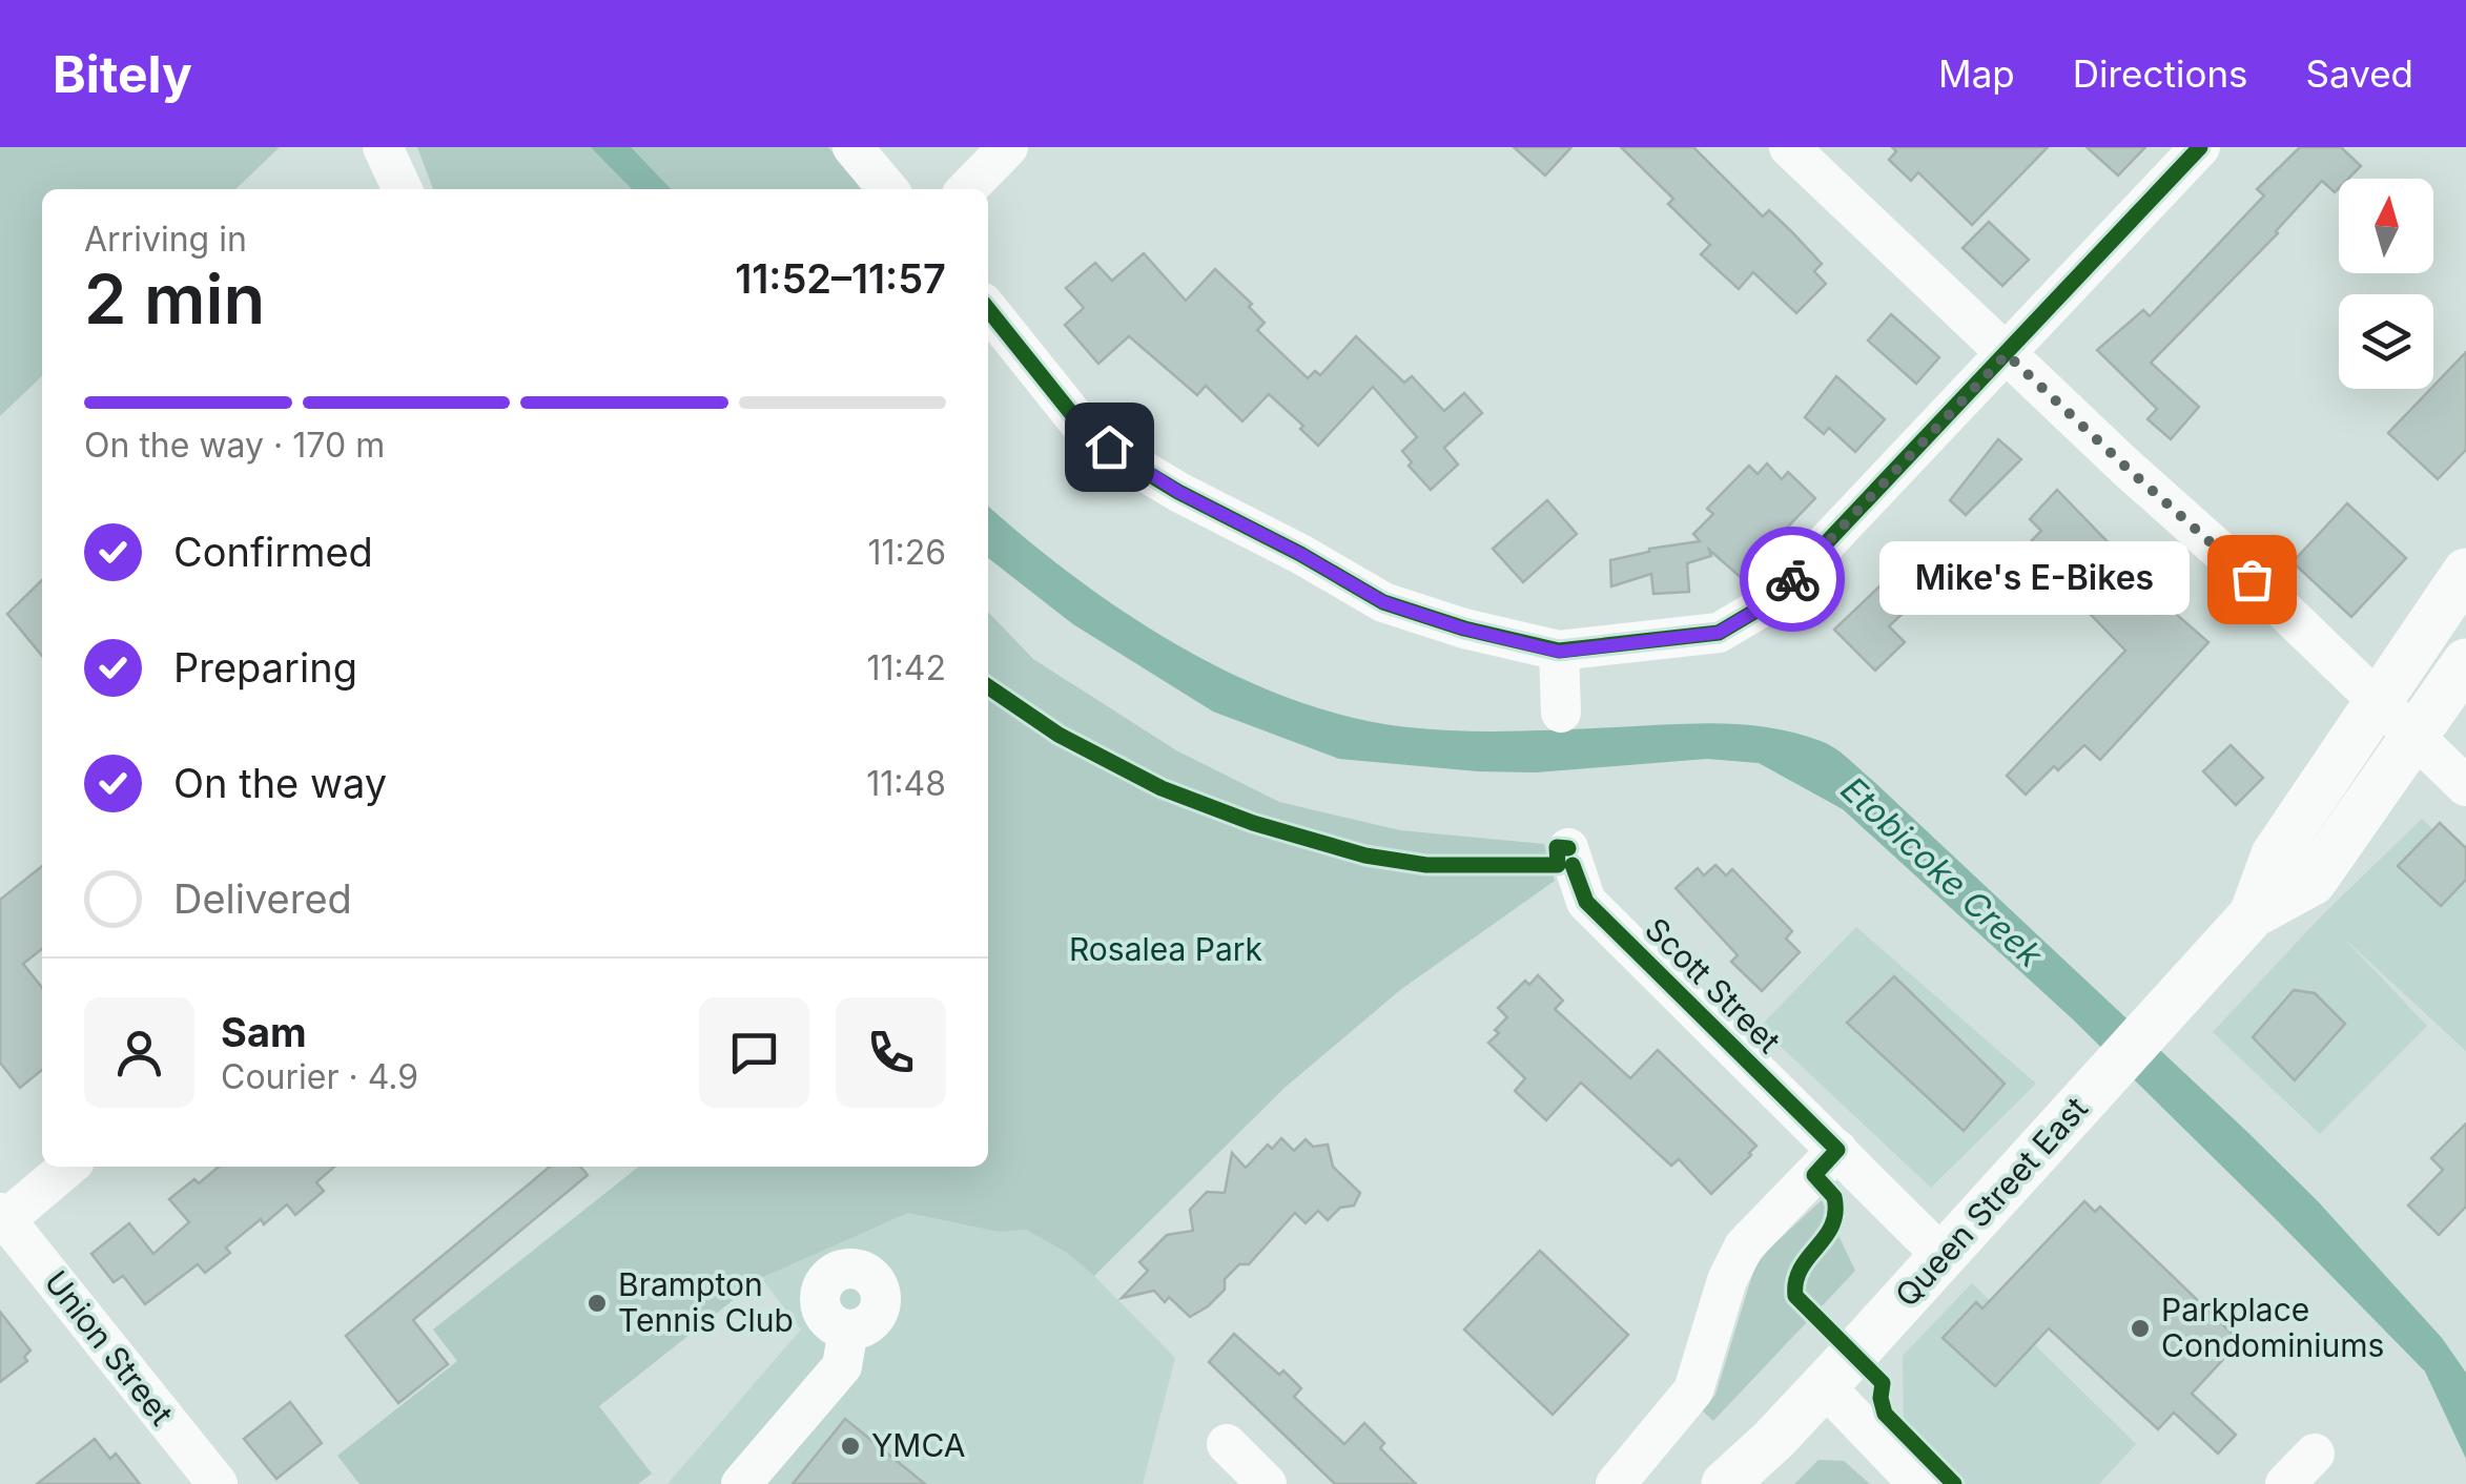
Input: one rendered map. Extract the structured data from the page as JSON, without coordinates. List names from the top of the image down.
{
  "streets": {
    "main road": ["Queen Street East"],
    "street": ["Scott Street", "Union Street"]
  },
  "crossings": [
    ["Scott Street", "Queen Street East"]
  ],
  "water": ["Etobicoke Creek"],
  "parks": ["Rosalea Park"],
  "places": [
    "Mike's E-Bikes",
    "Brampton Tennis Club",
    "Parkplace Condominiums",
    "YMCA"
  ],
  "north": "top",
  "page": {
    "header": "Bitely",
    "nav": ["Map", "Directions", "Saved"],
    "heading": ["2 min", "Arriving in", "11:52–11:57"],
    "panel": ["Sam", "Courier · 4.9"],
    "bar": "On the way · 170 m",
    "list": [
      ["Confirmed", "11:26"],
      ["Preparing", "11:42"],
      ["On the way", "11:48"],
      "Delivered"
    ],
    "bubble": "Mike's E-Bikes"
  }
}
